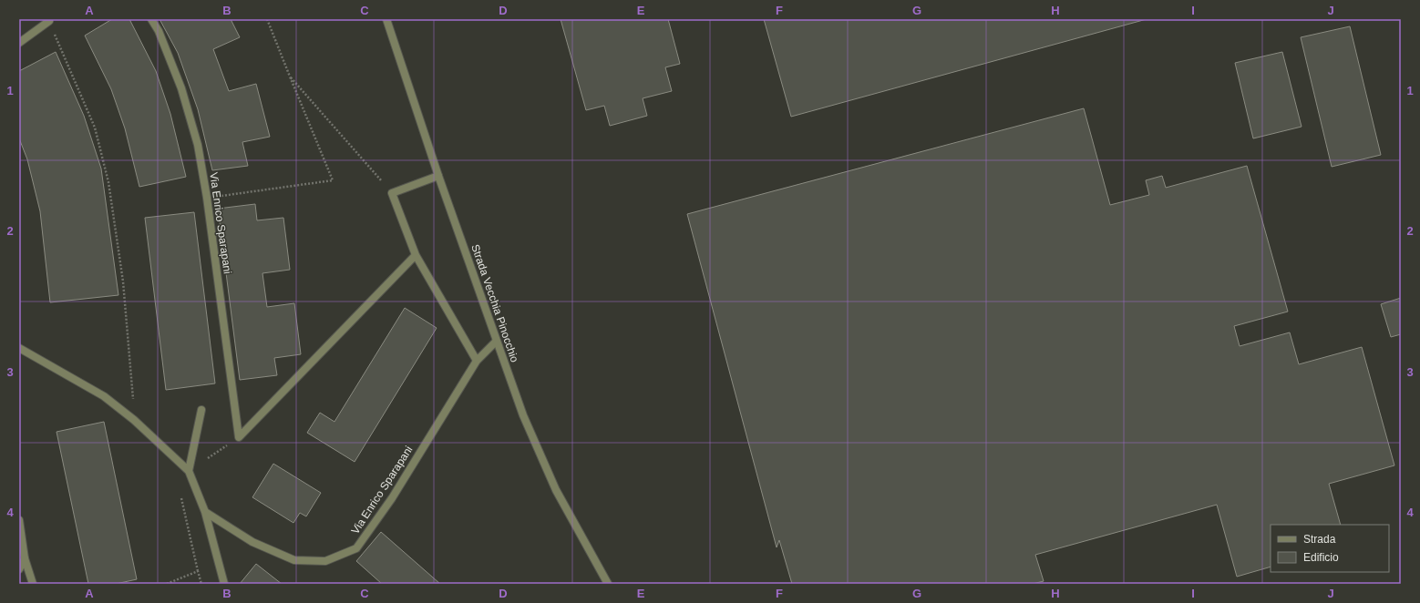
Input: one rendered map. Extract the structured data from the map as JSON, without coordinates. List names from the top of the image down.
{
  "streets": {
    "street": ["Via Enrico Sparapani", "Strada Vecchia Pinocchio"]
  },
  "crossings": [
    ["Via Enrico Sparapani", "Strada Vecchia Pinocchio"]
  ],
  "legend": ["Strada", "Edificio"],
  "grid": {
    "columns": [
      "A",
      "B",
      "C",
      "D",
      "E",
      "F",
      "G",
      "H",
      "I",
      "J"
    ],
    "rows": [
      "1",
      "2",
      "3",
      "4"
    ]
  }
}
